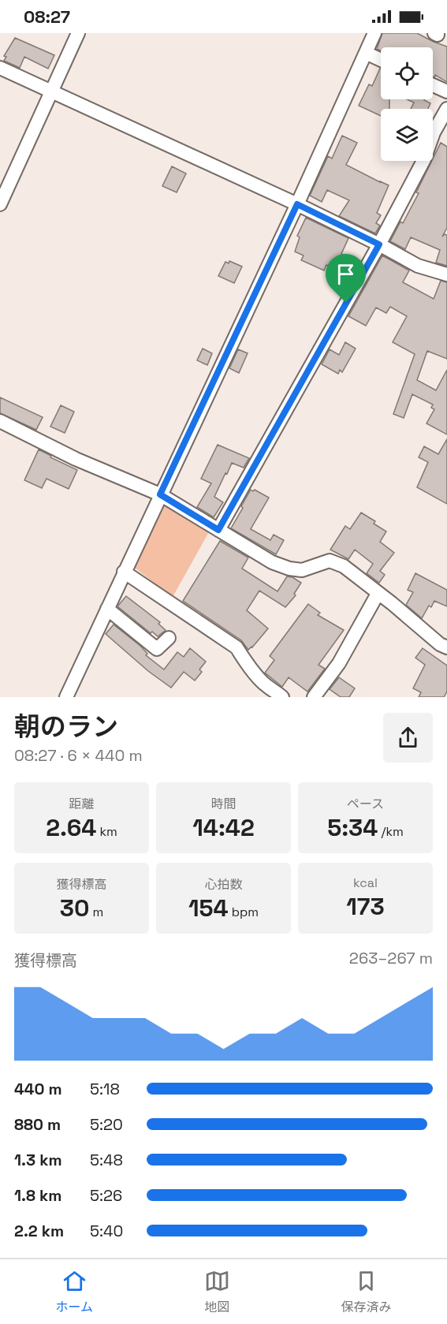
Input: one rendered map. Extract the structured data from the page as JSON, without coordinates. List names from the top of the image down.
{
  "page": {
    "status": "08:27",
    "heading": ["朝のラン", "08:27 · 6 × 440 m"],
    "stats": [
      ["距離", "2.64 km"],
      ["時間", "14:42"],
      ["ペース", "5:34 /km"],
      ["獲得標高", "30 m"],
      ["心拍数", "154 bpm"],
      ["kcal", "173"]
    ],
    "chart": ["獲得標高", "263–267 m"],
    "list": [
      {
        "name": "440 m",
        "note": "5:18"
      },
      {
        "name": "880 m",
        "note": "5:20"
      },
      {
        "name": "1.3 km",
        "note": "5:48"
      },
      {
        "name": "1.8 km",
        "note": "5:26"
      },
      {
        "name": "2.2 km",
        "note": "5:40"
      }
    ],
    "tabs": ["ホーム", "地図", "保存済み"]
  }
}
